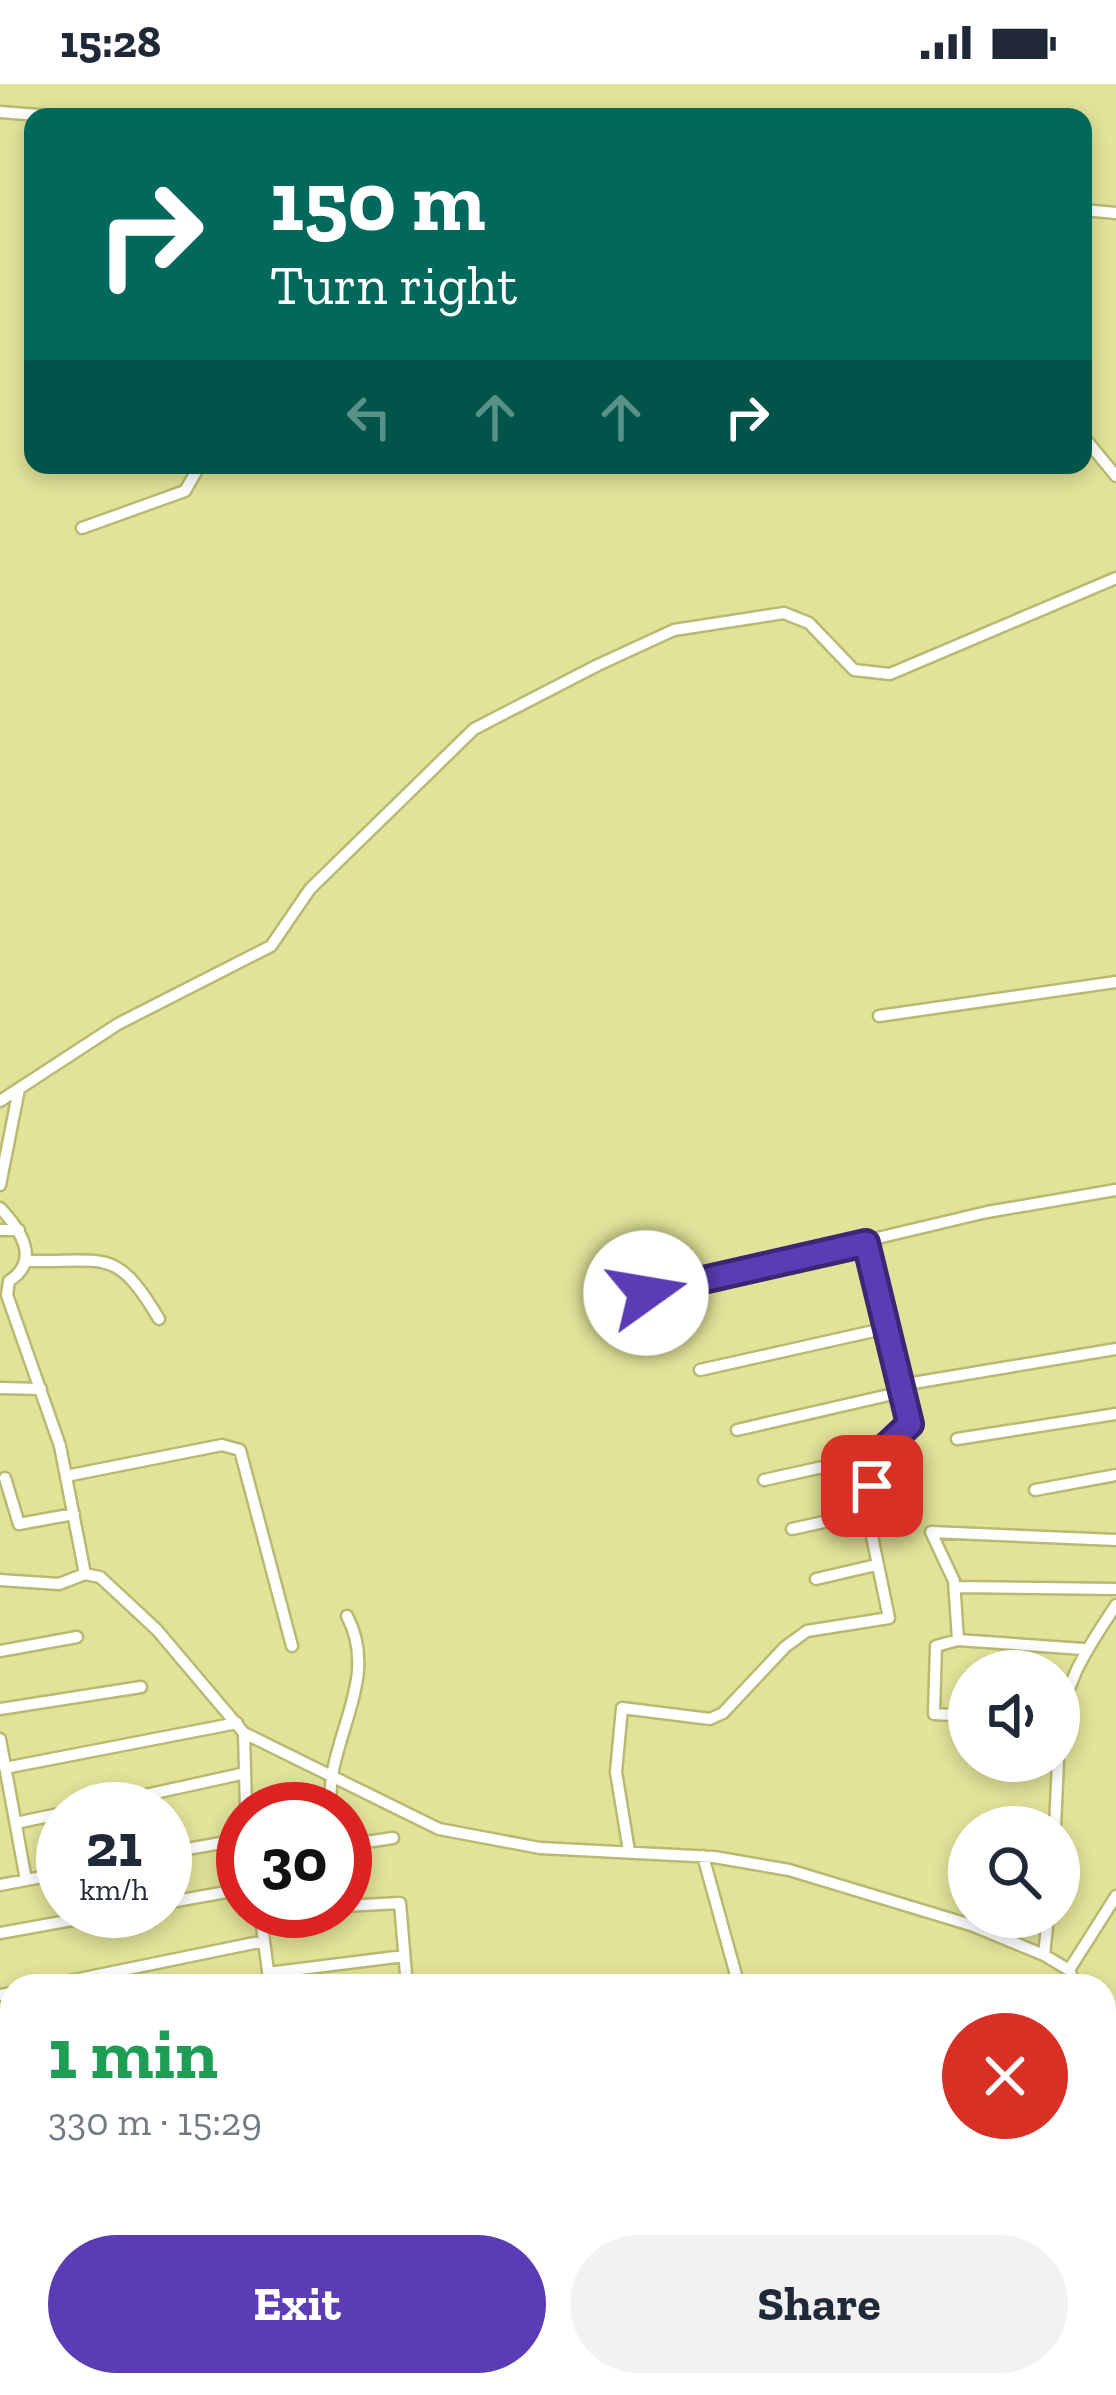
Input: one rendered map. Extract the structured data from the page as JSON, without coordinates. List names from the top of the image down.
{
  "page": {
    "status": "15:28",
    "turn": ["150 m", "Turn right"],
    "speed": "21 km/h",
    "limit": "30",
    "heading": ["1 min", "330 m · 15:29"],
    "buttons": ["Exit", "Share"]
  }
}
